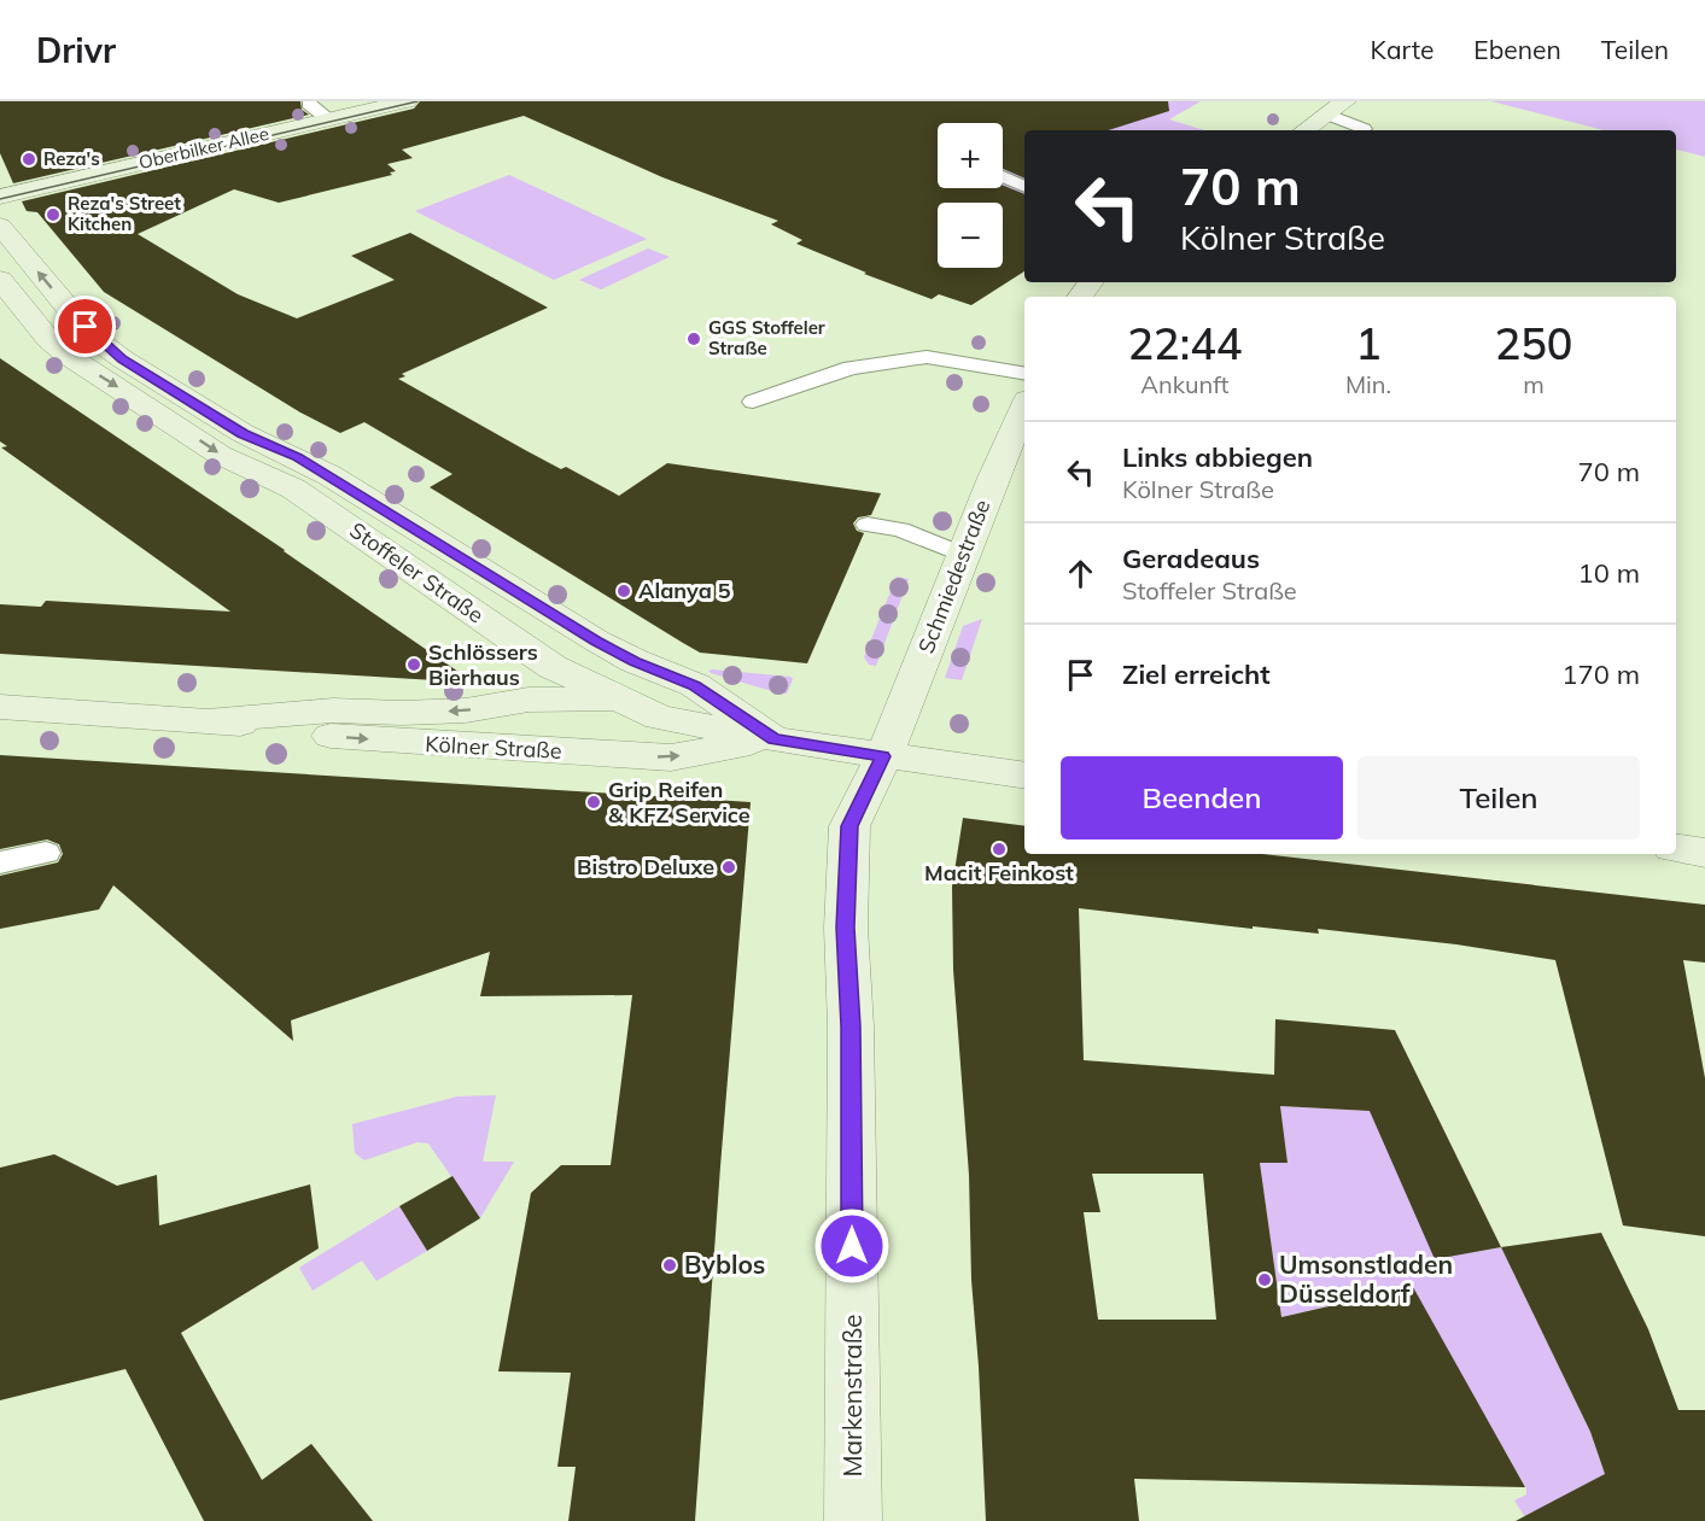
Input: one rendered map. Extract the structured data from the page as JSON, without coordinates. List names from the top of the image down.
{
  "streets": {
    "main road": [
      "Oberbilker Allee",
      "Stoffeler Straße",
      "Schmiedestraße",
      "Kölner Straße",
      "Markenstraße"
    ]
  },
  "crossings": [
    ["Stoffeler Straße", "Kölner Straße"],
    ["Schmiedestraße", "Kölner Straße"],
    ["Schmiedestraße", "Markenstraße"],
    ["Kölner Straße", "Markenstraße"]
  ],
  "places": [
    "Reza's",
    "Reza's Street Kitchen",
    "GGS Stoffeler Straße",
    "Alanya 5",
    "Schlössers Bierhaus",
    "Grip Reifen & KFZ Service",
    "Macit Feinkost",
    "Bistro Deluxe",
    "Byblos",
    "Umsonstladen Düsseldorf"
  ],
  "page": {
    "header": "Drivr",
    "nav": ["Karte", "Ebenen", "Teilen"],
    "map_buttons": ["+", "−"],
    "turn": ["70 m", "Kölner Straße"],
    "eta": [
      "22:44",
      "Ankunft",
      "1",
      "Min.",
      "250",
      "m"
    ],
    "list": [
      {
        "name": "Links abbiegen",
        "note": "Kölner Straße",
        "value": "70 m"
      },
      {
        "name": "Geradeaus",
        "note": "Stoffeler Straße",
        "value": "10 m"
      },
      {
        "name": "Ziel erreicht",
        "value": "170 m"
      }
    ],
    "buttons": ["Beenden", "Teilen"]
  }
}
